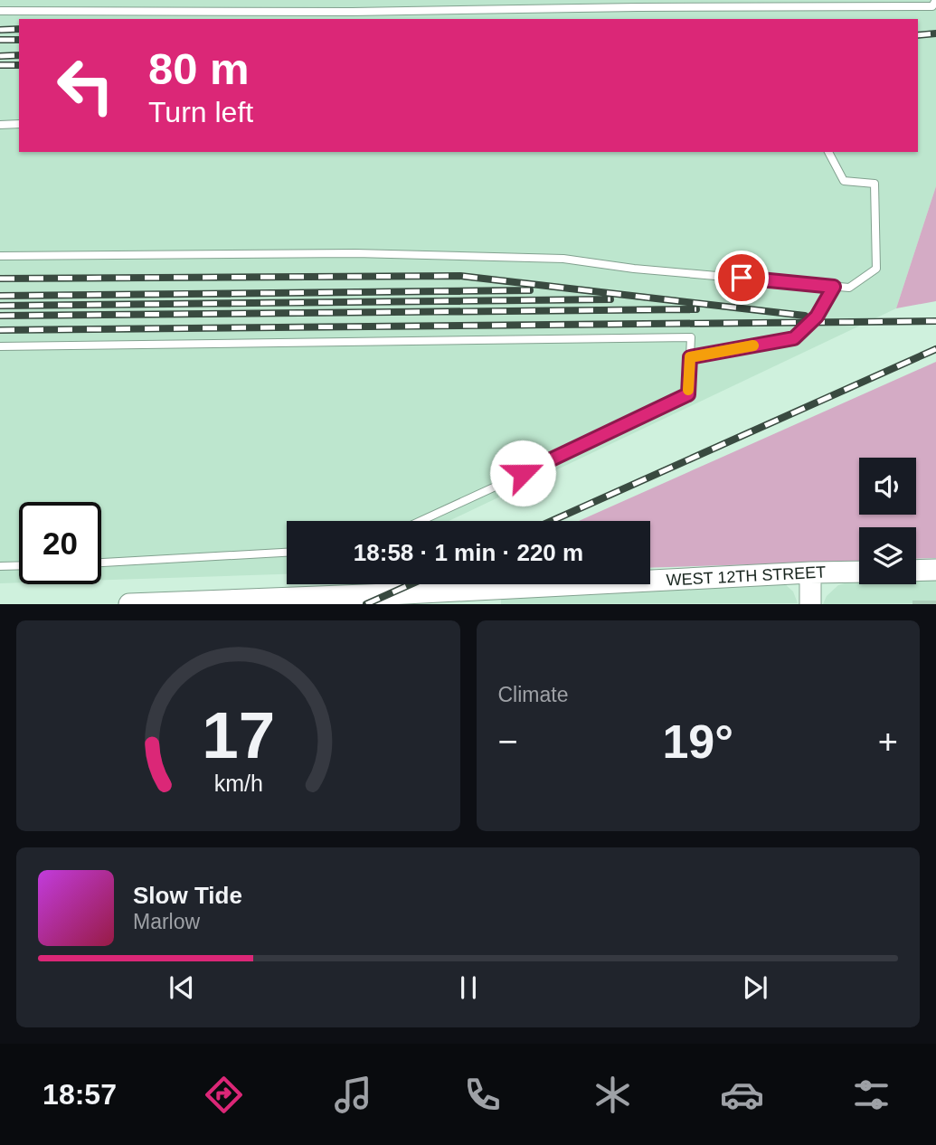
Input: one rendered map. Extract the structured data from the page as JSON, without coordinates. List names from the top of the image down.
{
  "streets": {
    "street": ["WEST 12TH STREET"]
  },
  "page": {
    "turn": ["80 m", "Turn left"],
    "limit": "20",
    "trip": "18:58 · 1 min · 220 m",
    "tile": "Climate",
    "heat": ["−", "19°", "+"],
    "song": ["Slow Tide", "Marlow"],
    "tabs": "18:57",
    "gauge": ["17", "km/h"]
  }
}
